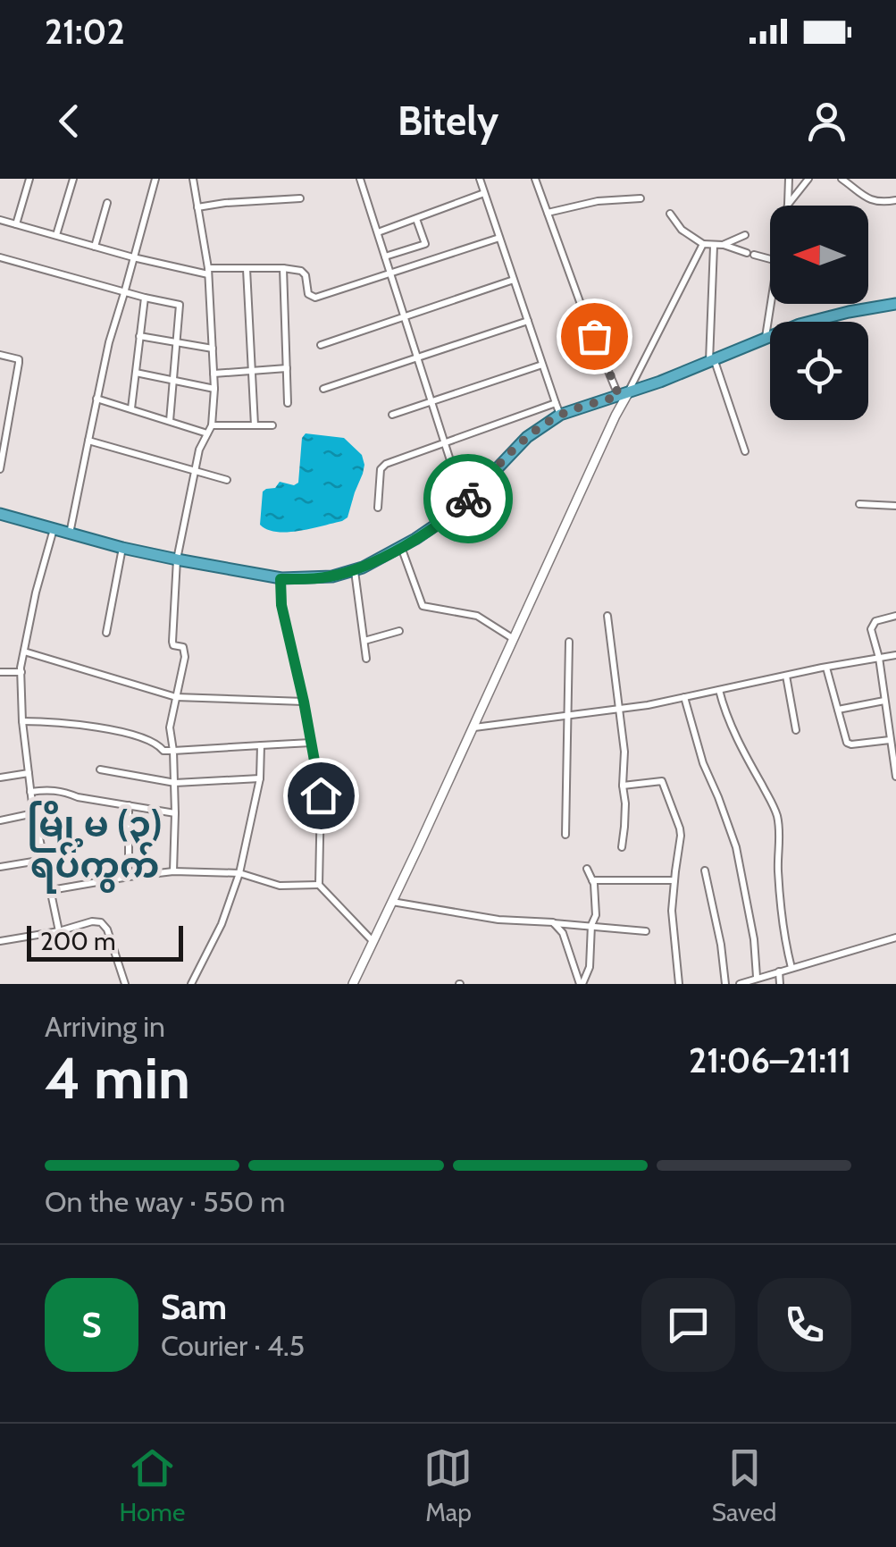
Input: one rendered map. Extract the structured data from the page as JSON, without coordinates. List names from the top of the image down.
{
  "districts": ["မြို့မ (၃) ရပ်ကွက်"],
  "scale_bar": "200 m",
  "north": "left",
  "page": {
    "status": "21:02",
    "header": "Bitely",
    "scale": "200 m",
    "heading": ["4 min", "Arriving in", "21:06–21:11"],
    "panel": ["Sam", "Courier · 4.5"],
    "bar": "On the way · 550 m",
    "round": "S",
    "tabs": ["Home", "Map", "Saved"]
  }
}
